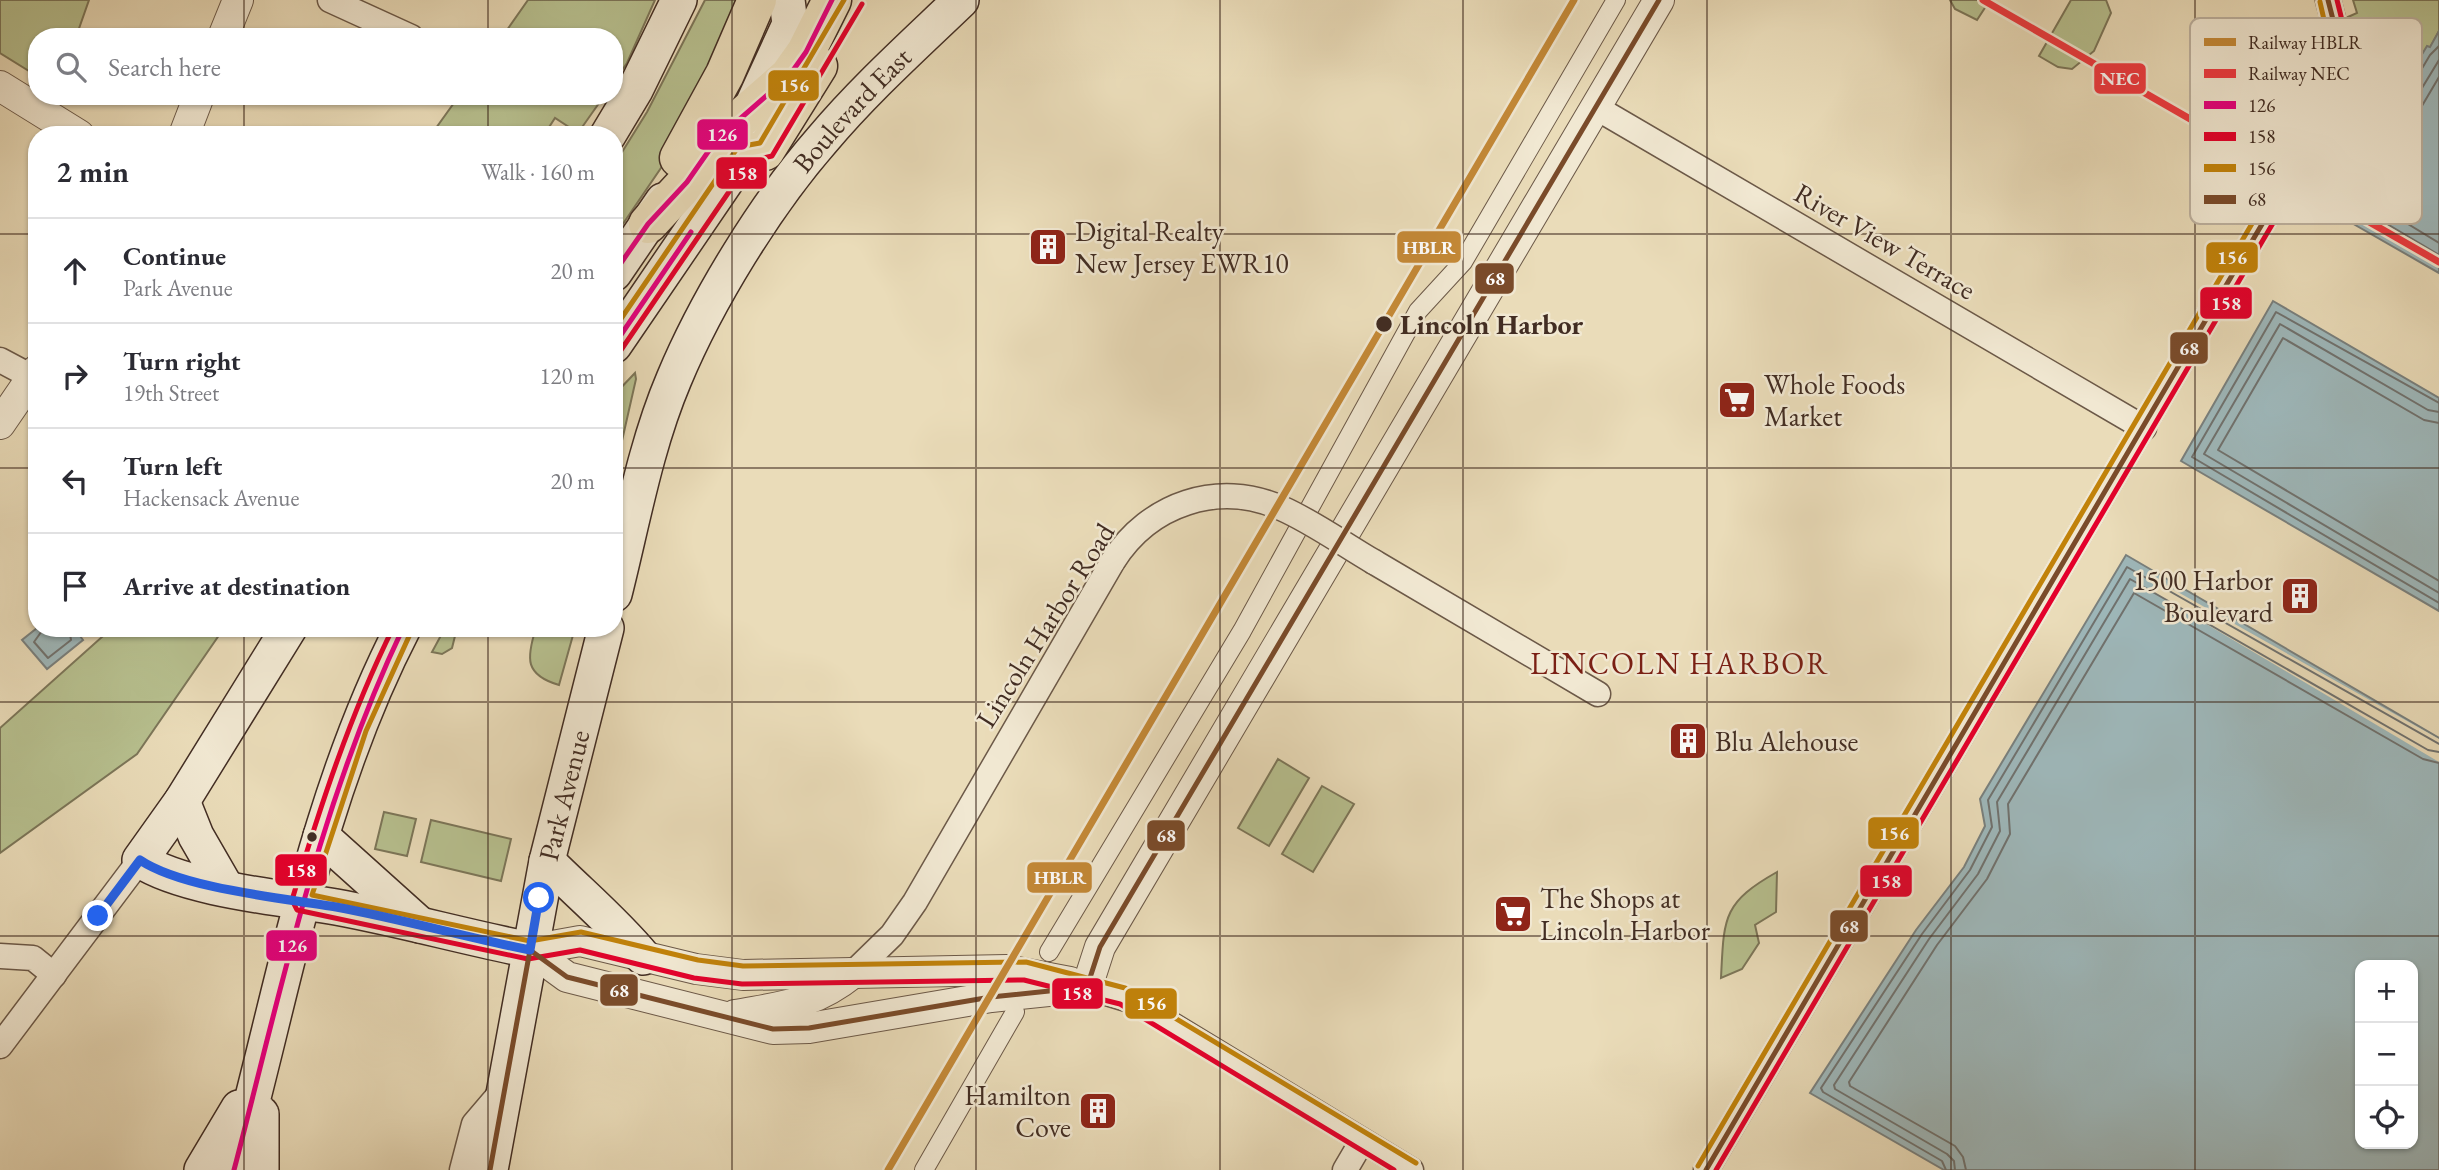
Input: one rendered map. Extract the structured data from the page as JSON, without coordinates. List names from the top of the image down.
{
  "streets": {
    "main road": ["Boulevard East", "Park Avenue"],
    "street": ["River View Terrace", "Lincoln Harbor Road"]
  },
  "districts": ["LINCOLN HARBOR"],
  "places": {
    "building": [
      "Digital Realty New Jersey EWR10",
      "1500 Harbor Boulevard",
      "Blu Alehouse",
      "Hamilton Cove"
    ],
    "other": ["Lincoln Harbor"],
    "supermarket": ["Whole Foods Market", "The Shops at Lincoln Harbor"]
  },
  "lines": [
    "rail line HBLR",
    "rail line NEC",
    "transit line 126",
    "transit line 158",
    "transit line 156",
    "transit line 68"
  ],
  "legend": [
    "Railway HBLR",
    "Railway NEC",
    "126",
    "158",
    "156",
    "68"
  ],
  "page": {
    "search": "Search here",
    "heading": ["2 min", "Walk · 160 m"],
    "list": [
      ["Continue", "Park Avenue", "20 m"],
      ["Turn right", "19th Street", "120 m"],
      ["Turn left", "Hackensack Avenue", "20 m"],
      "Arrive at destination"
    ],
    "map_buttons": ["+", "−"]
  }
}
